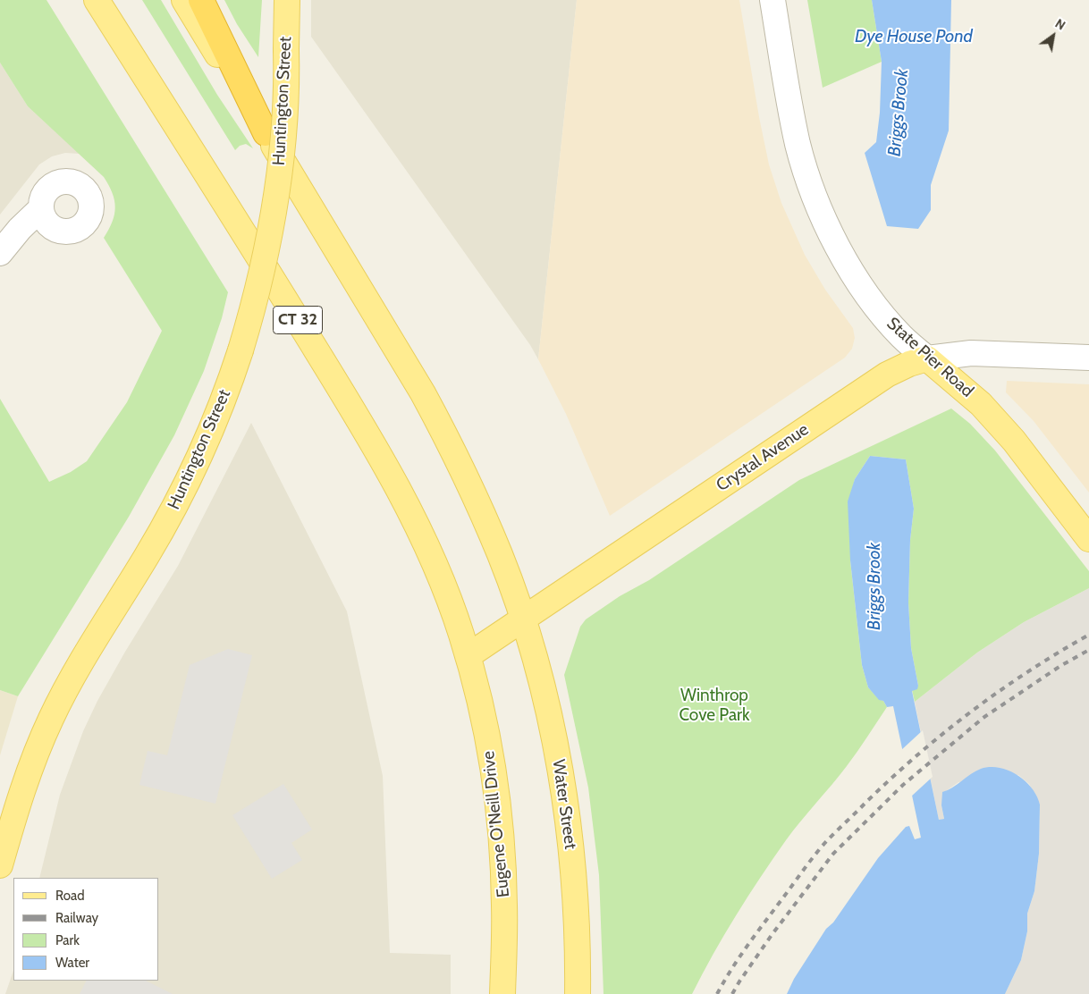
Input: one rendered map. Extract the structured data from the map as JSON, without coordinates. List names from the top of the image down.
{
  "streets": {
    "main road": [
      "Huntington Street",
      "CT 32",
      "State Pier Road",
      "Crystal Avenue",
      "Water Street",
      "Eugene O'Neill Drive"
    ]
  },
  "crossings": [
    ["CT 32", "Crystal Avenue"],
    ["CT 32", "Eugene O'Neill Drive"],
    ["State Pier Road", "Crystal Avenue"],
    ["Crystal Avenue", "Water Street"],
    ["Crystal Avenue", "Eugene O'Neill Drive"]
  ],
  "water": ["Dye House Pond", "Briggs Brook"],
  "parks": ["Winthrop Cove Park"],
  "legend": [
    "Road",
    "Railway",
    "Park",
    "Water"
  ],
  "north": "top right"
}
